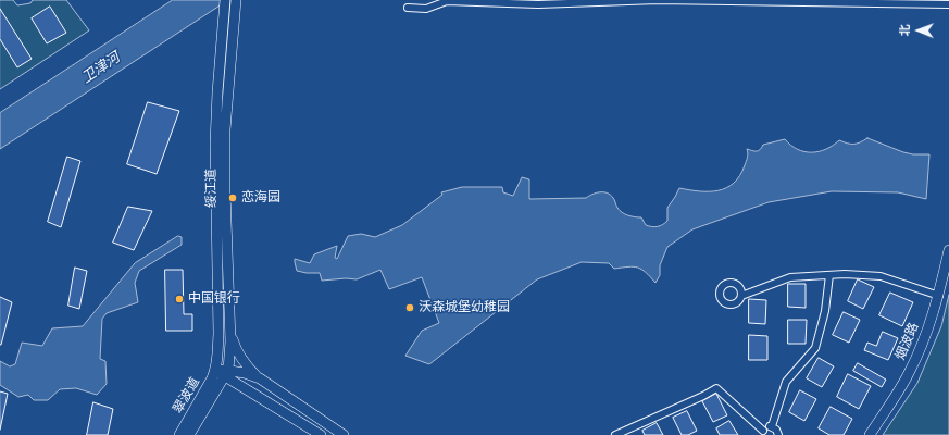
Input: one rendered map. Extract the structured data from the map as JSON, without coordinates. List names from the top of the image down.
{
  "streets": {
    "main road": ["绥江道", "烟波路", "翠波道"]
  },
  "crossings": [
    ["绥江道", "翠波道"]
  ],
  "water": ["卫津河"],
  "places": ["恋海园", "中国银行", "沃森城堡幼稚园"],
  "north": "left"
}
